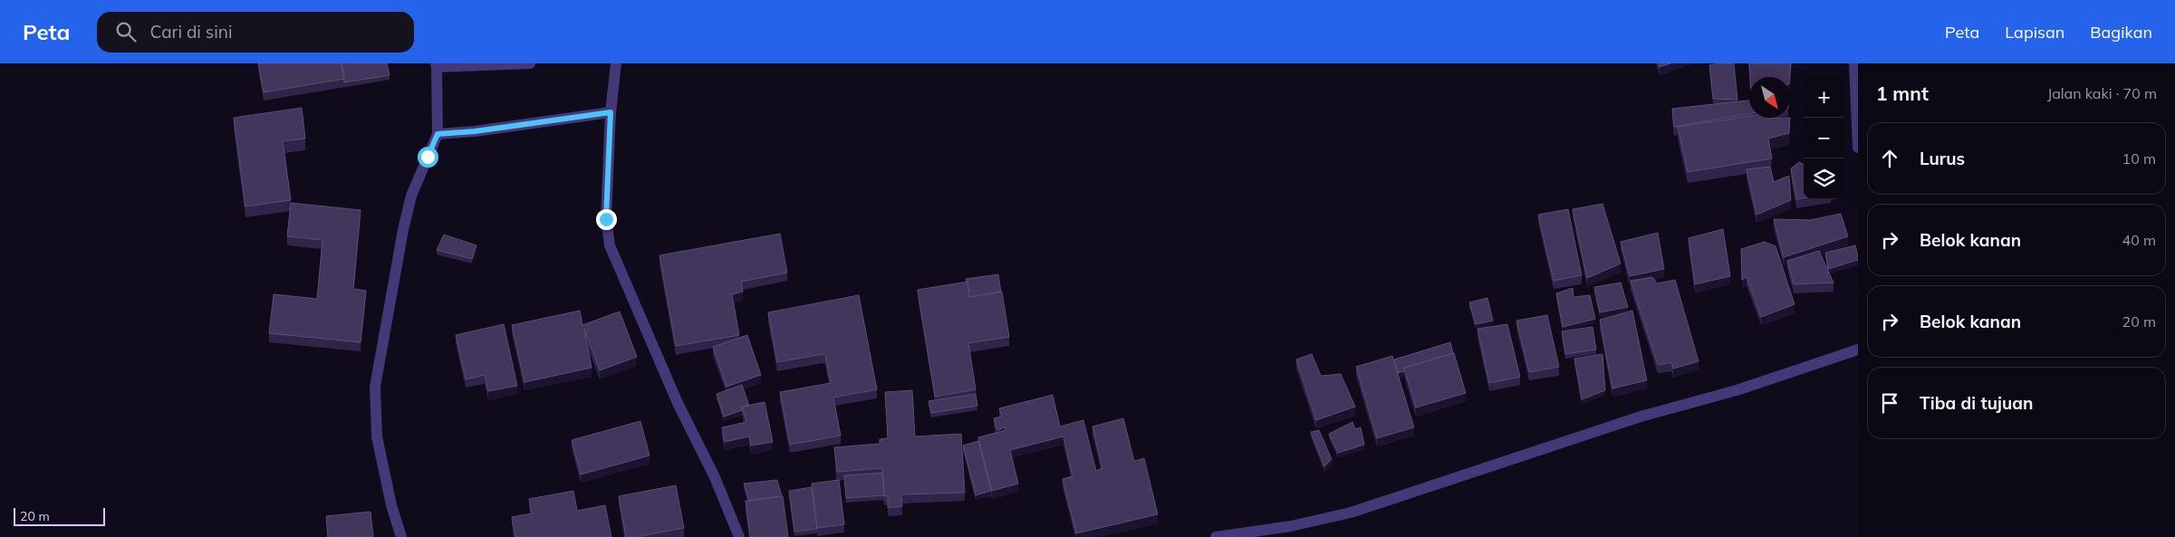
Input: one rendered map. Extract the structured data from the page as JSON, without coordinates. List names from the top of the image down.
{
  "scale_bar": "20 m",
  "north": "bottom right",
  "page": {
    "header": "Peta",
    "search": "Cari di sini",
    "nav": ["Peta", "Lapisan", "Bagikan"],
    "heading": ["1 mnt", "Jalan kaki · 70 m"],
    "map_buttons": ["+", "−"],
    "list": [
      ["Lurus", "10 m"],
      ["Belok kanan", "40 m"],
      ["Belok kanan", "20 m"],
      "Tiba di tujuan"
    ],
    "scale": "20 m"
  }
}
